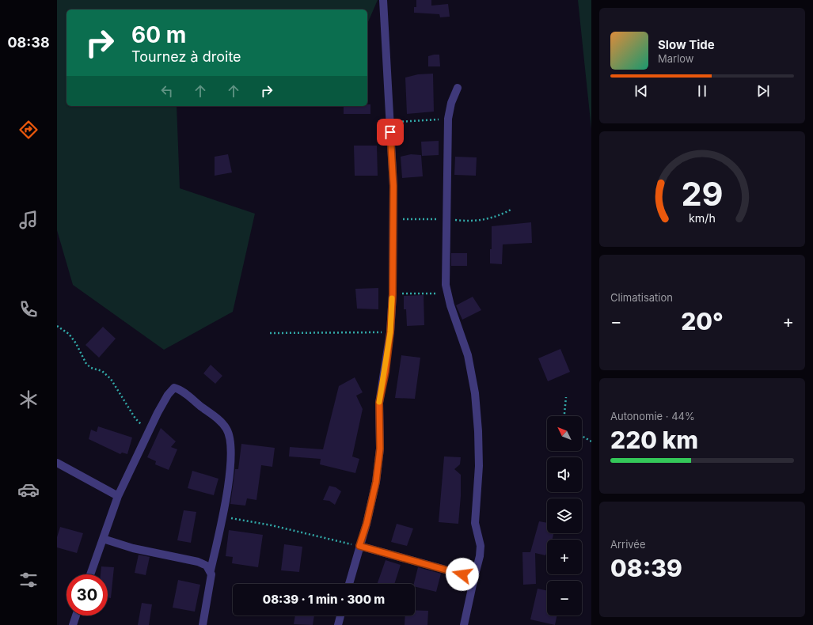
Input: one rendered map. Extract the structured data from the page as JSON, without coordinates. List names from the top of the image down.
{
  "north": "top left",
  "page": {
    "tabs": "08:38",
    "turn": ["60 m", "Tournez à droite"],
    "song": ["Slow Tide", "Marlow"],
    "tile": [
      "Climatisation",
      ["Autonomie · 44%", "220 km"],
      ["Arrivée", "08:39"]
    ],
    "heat": ["−", "20°", "+"],
    "map_buttons": ["+", "−"],
    "limit": "30",
    "trip": "08:39 · 1 min · 300 m",
    "gauge": ["29", "km/h"]
  }
}
